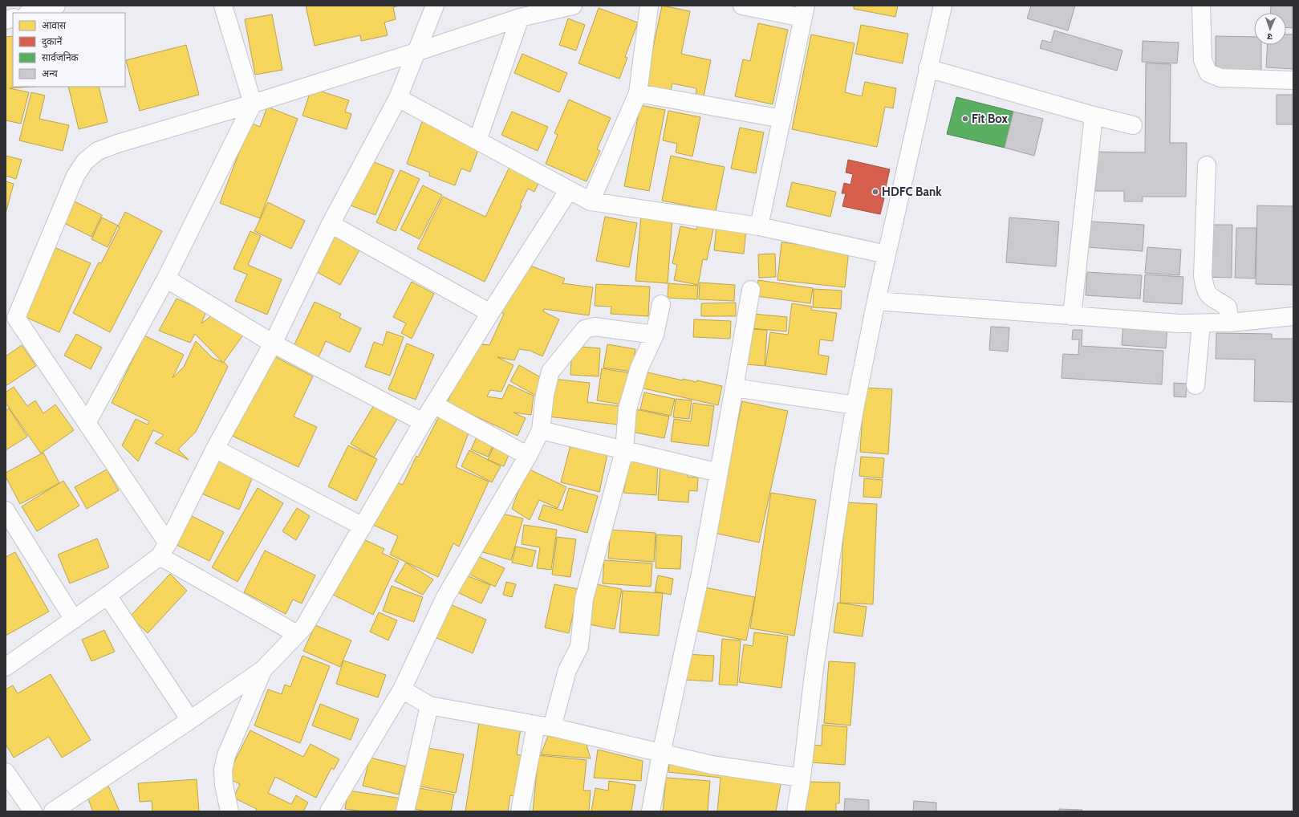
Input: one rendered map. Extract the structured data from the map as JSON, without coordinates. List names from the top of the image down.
{
  "places": ["Fit Box", "HDFC Bank"],
  "legend": [
    "आवास",
    "दुकानें",
    "सार्वजनिक",
    "अन्य"
  ],
  "north": "bottom"
}
